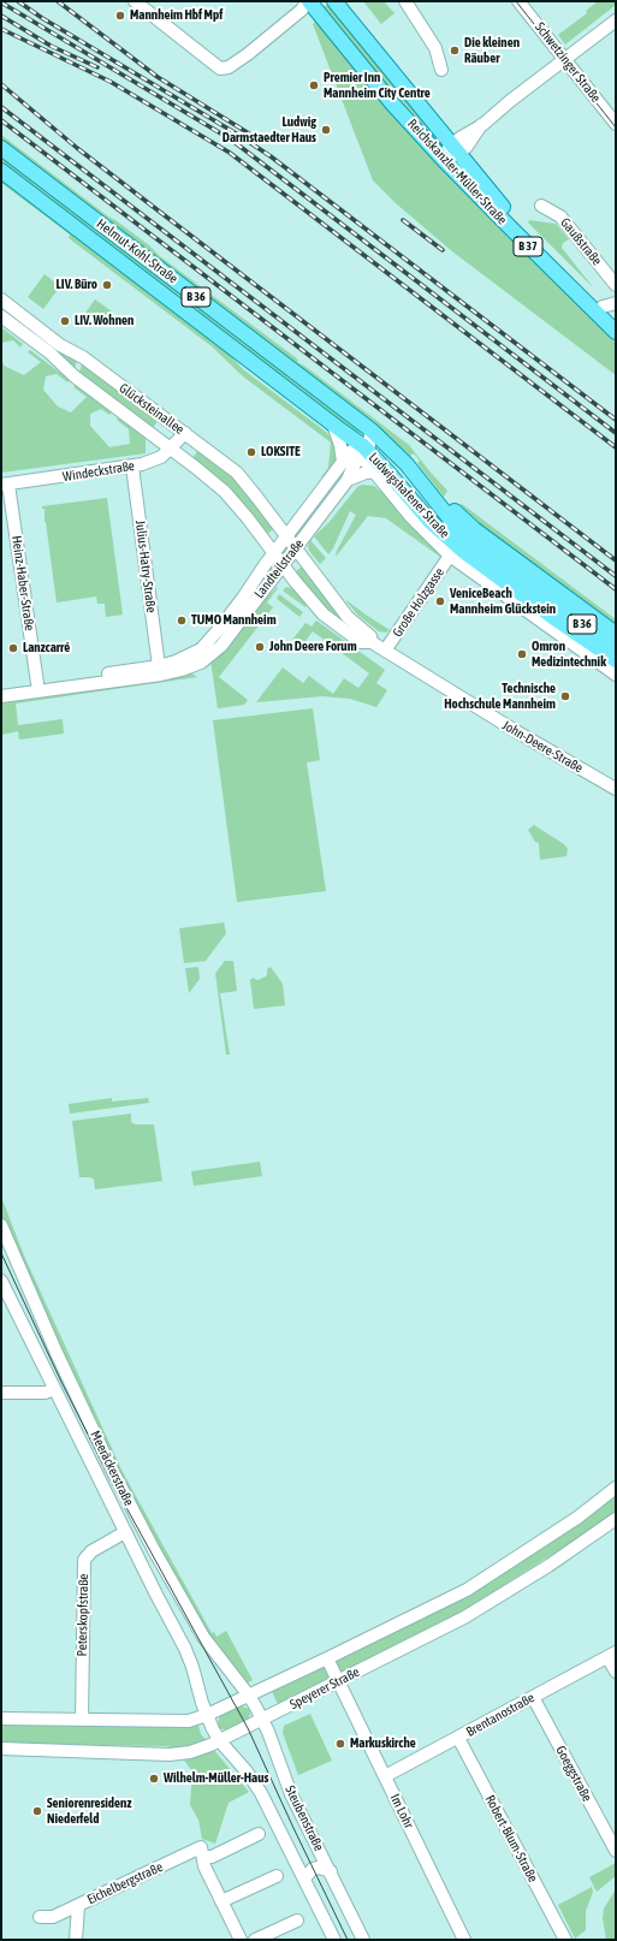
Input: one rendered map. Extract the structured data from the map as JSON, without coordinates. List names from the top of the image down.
{
  "streets": {
    "main road": [
      "Reichskanzler-Müller-Straße",
      "B 37",
      "Helmut-Kohl-Straße",
      "B 36",
      "Ludwigshafener Straße"
    ],
    "street": [
      "Schwetzinger Straße",
      "Gaußstraße",
      "Glücksteinallee",
      "Windeckstraße",
      "Julius-Hatry-Straße",
      "Landteilstraße",
      "Heinz-Haber-Straße",
      "Große Holzgasse",
      "John-Deere-Straße",
      "Meeräckerstraße",
      "Peterskopfstraße",
      "Speyerer Straße",
      "Brentanostraße",
      "Goeggstraße",
      "Im Lohr",
      "Steubenstraße",
      "Robert-Blum-Straße",
      "Eichelbergstraße"
    ]
  },
  "crossings": [
    ["Helmut-Kohl-Straße", "Ludwigshafener Straße"],
    ["Helmut-Kohl-Straße", "Landteilstraße"],
    ["Glücksteinallee", "Windeckstraße"],
    ["Glücksteinallee", "Landteilstraße"],
    ["Glücksteinallee", "John-Deere-Straße"],
    ["Windeckstraße", "Julius-Hatry-Straße"],
    ["Windeckstraße", "Heinz-Haber-Straße"],
    ["Ludwigshafener Straße", "Landteilstraße"],
    ["Julius-Hatry-Straße", "Landteilstraße"],
    ["Landteilstraße", "Heinz-Haber-Straße"],
    ["Landteilstraße", "John-Deere-Straße"],
    ["Große Holzgasse", "John-Deere-Straße"],
    ["Meeräckerstraße", "Peterskopfstraße"],
    ["Meeräckerstraße", "Speyerer Straße"],
    ["Meeräckerstraße", "Steubenstraße"],
    ["Peterskopfstraße", "Speyerer Straße"],
    ["Speyerer Straße", "Im Lohr"],
    ["Speyerer Straße", "Steubenstraße"],
    ["Brentanostraße", "Goeggstraße"],
    ["Brentanostraße", "Im Lohr"],
    ["Brentanostraße", "Robert-Blum-Straße"]
  ],
  "places": [
    "Mannheim Hbf Mpf",
    "Die kleinen Räuber",
    "Premier Inn Mannheim City Centre",
    "Ludwig Darmstaedter Haus",
    "LIV. Büro",
    "LIV. Wohnen",
    "LOKSITE",
    "VeniceBeach Mannheim Glückstein",
    "TUMO Mannheim",
    "John Deere Forum",
    "Lanzcarré",
    "Omron Medizintechnik",
    "Technische Hochschule Mannheim",
    "Markuskirche",
    "Wilhelm-Müller-Haus",
    "Seniorenresidenz Niederfeld"
  ]
}
